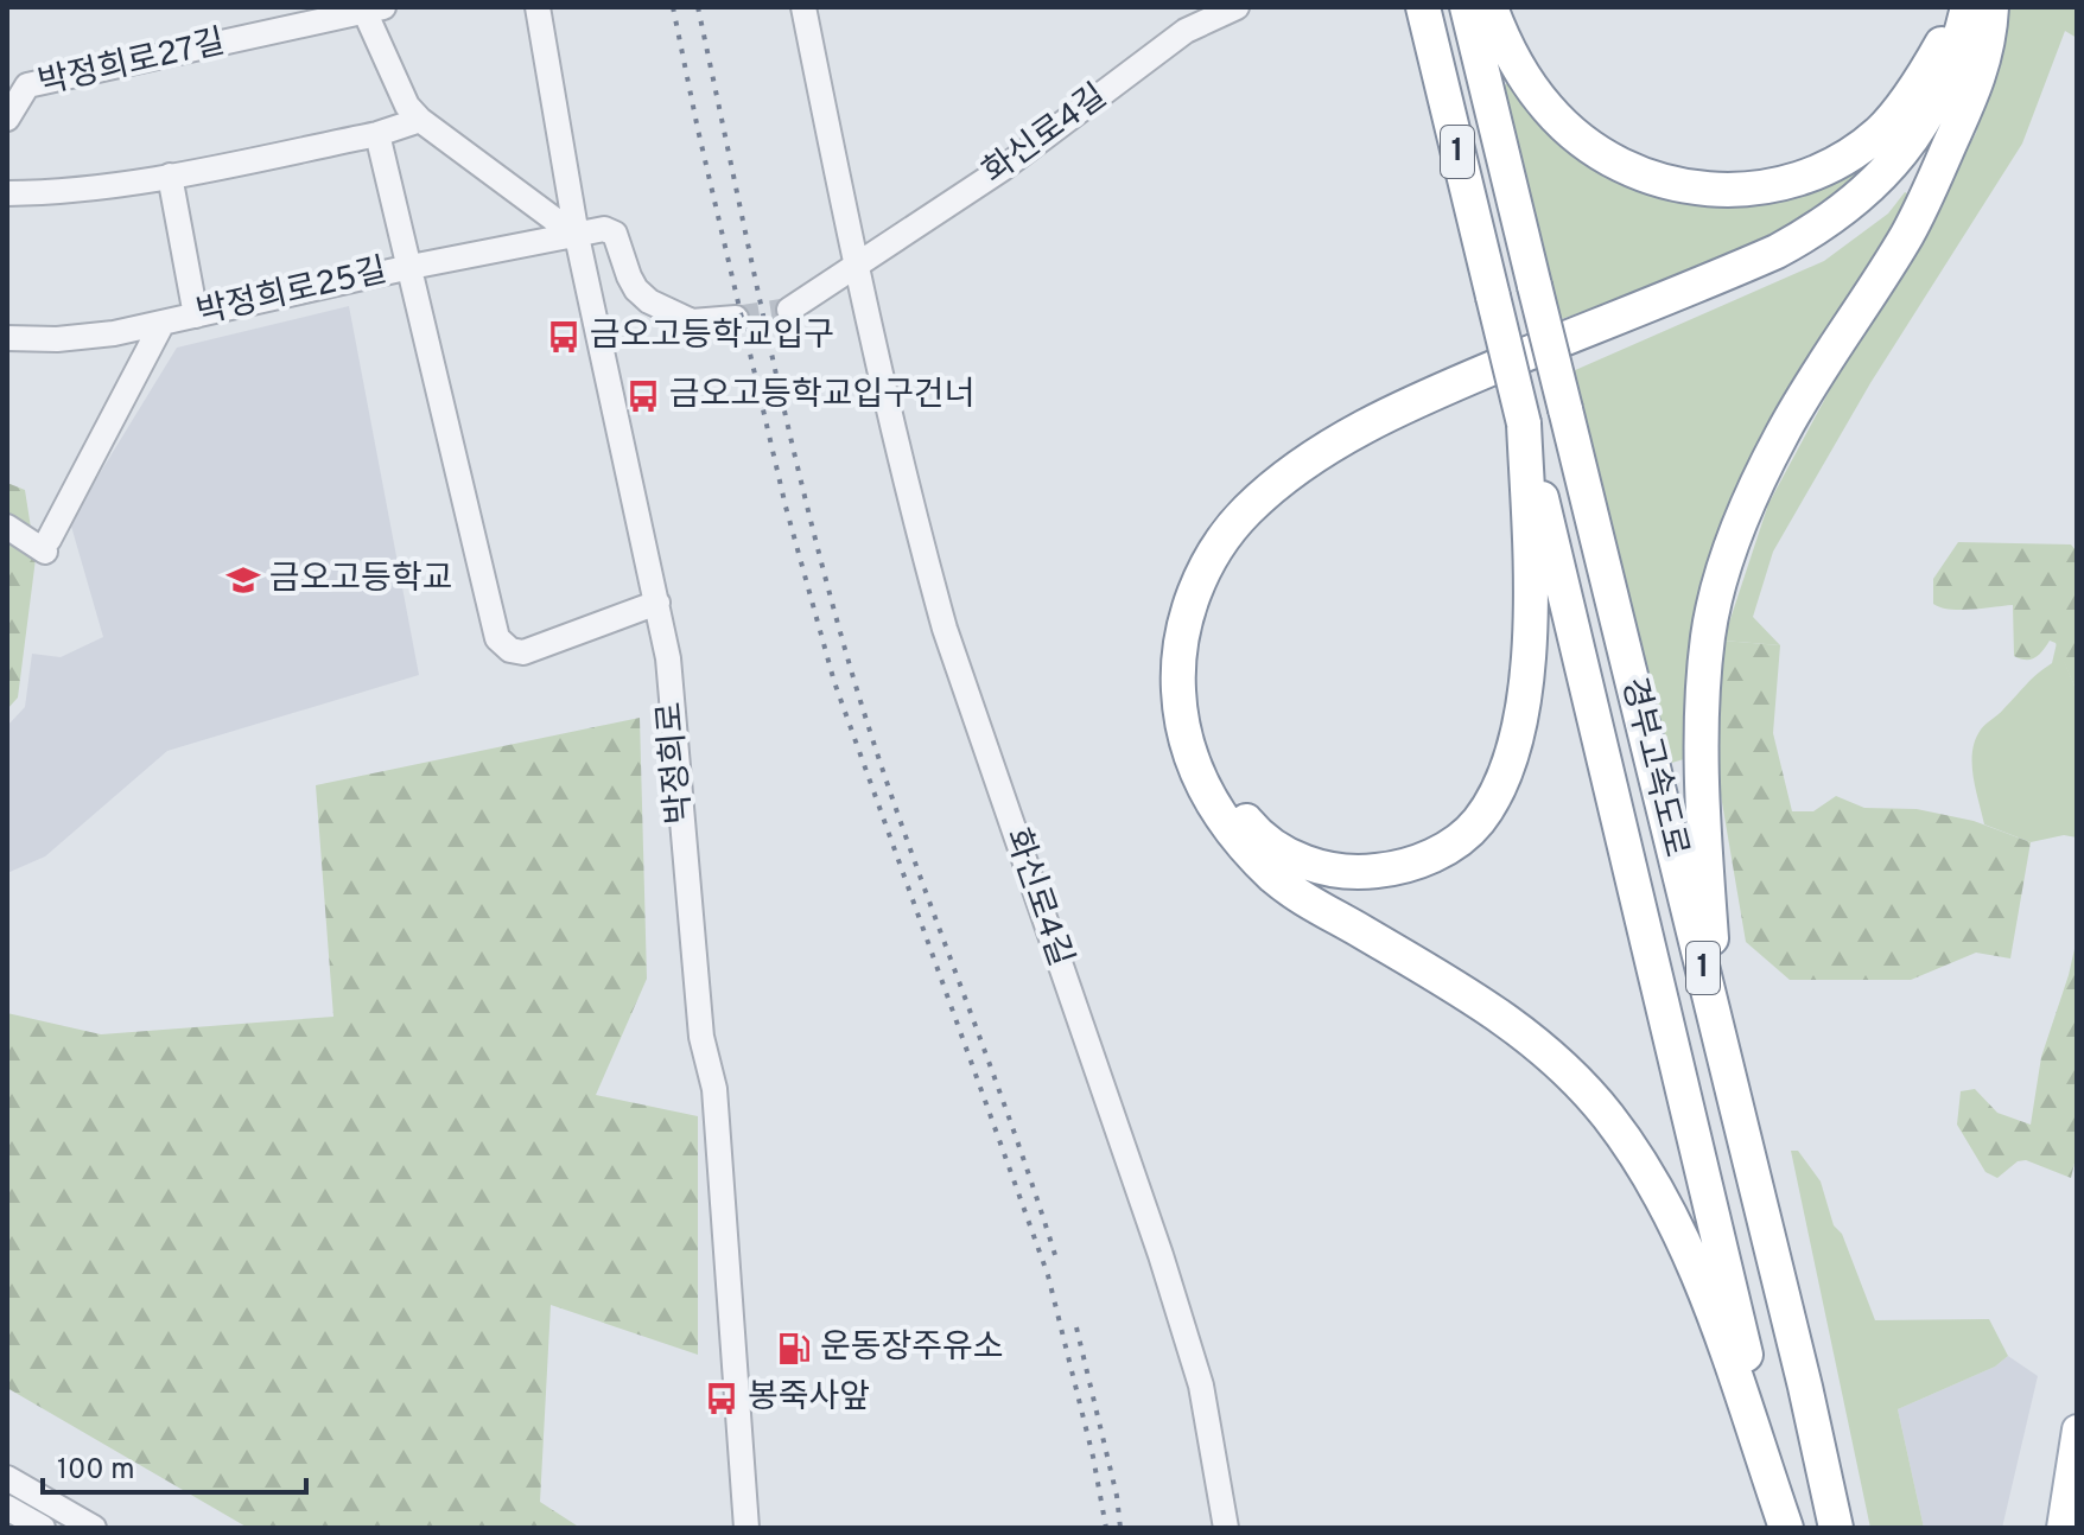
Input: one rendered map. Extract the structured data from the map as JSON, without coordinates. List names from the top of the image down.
{
  "streets": {
    "highway": ["1", "경부고속도로"],
    "street": [
      "박정희로27길",
      "화신로4길",
      "박정희로25길",
      "박정희로"
    ]
  },
  "crossings": [
    ["박정희로25길", "박정희로"]
  ],
  "places": {
    "bus stop": ["금오고등학교입구", "금오고등학교입구건너", "봉죽사앞"],
    "school or university": ["금오고등학교"],
    "fuel station": ["운동장주유소"]
  },
  "scale_bar": "100 m"
}
